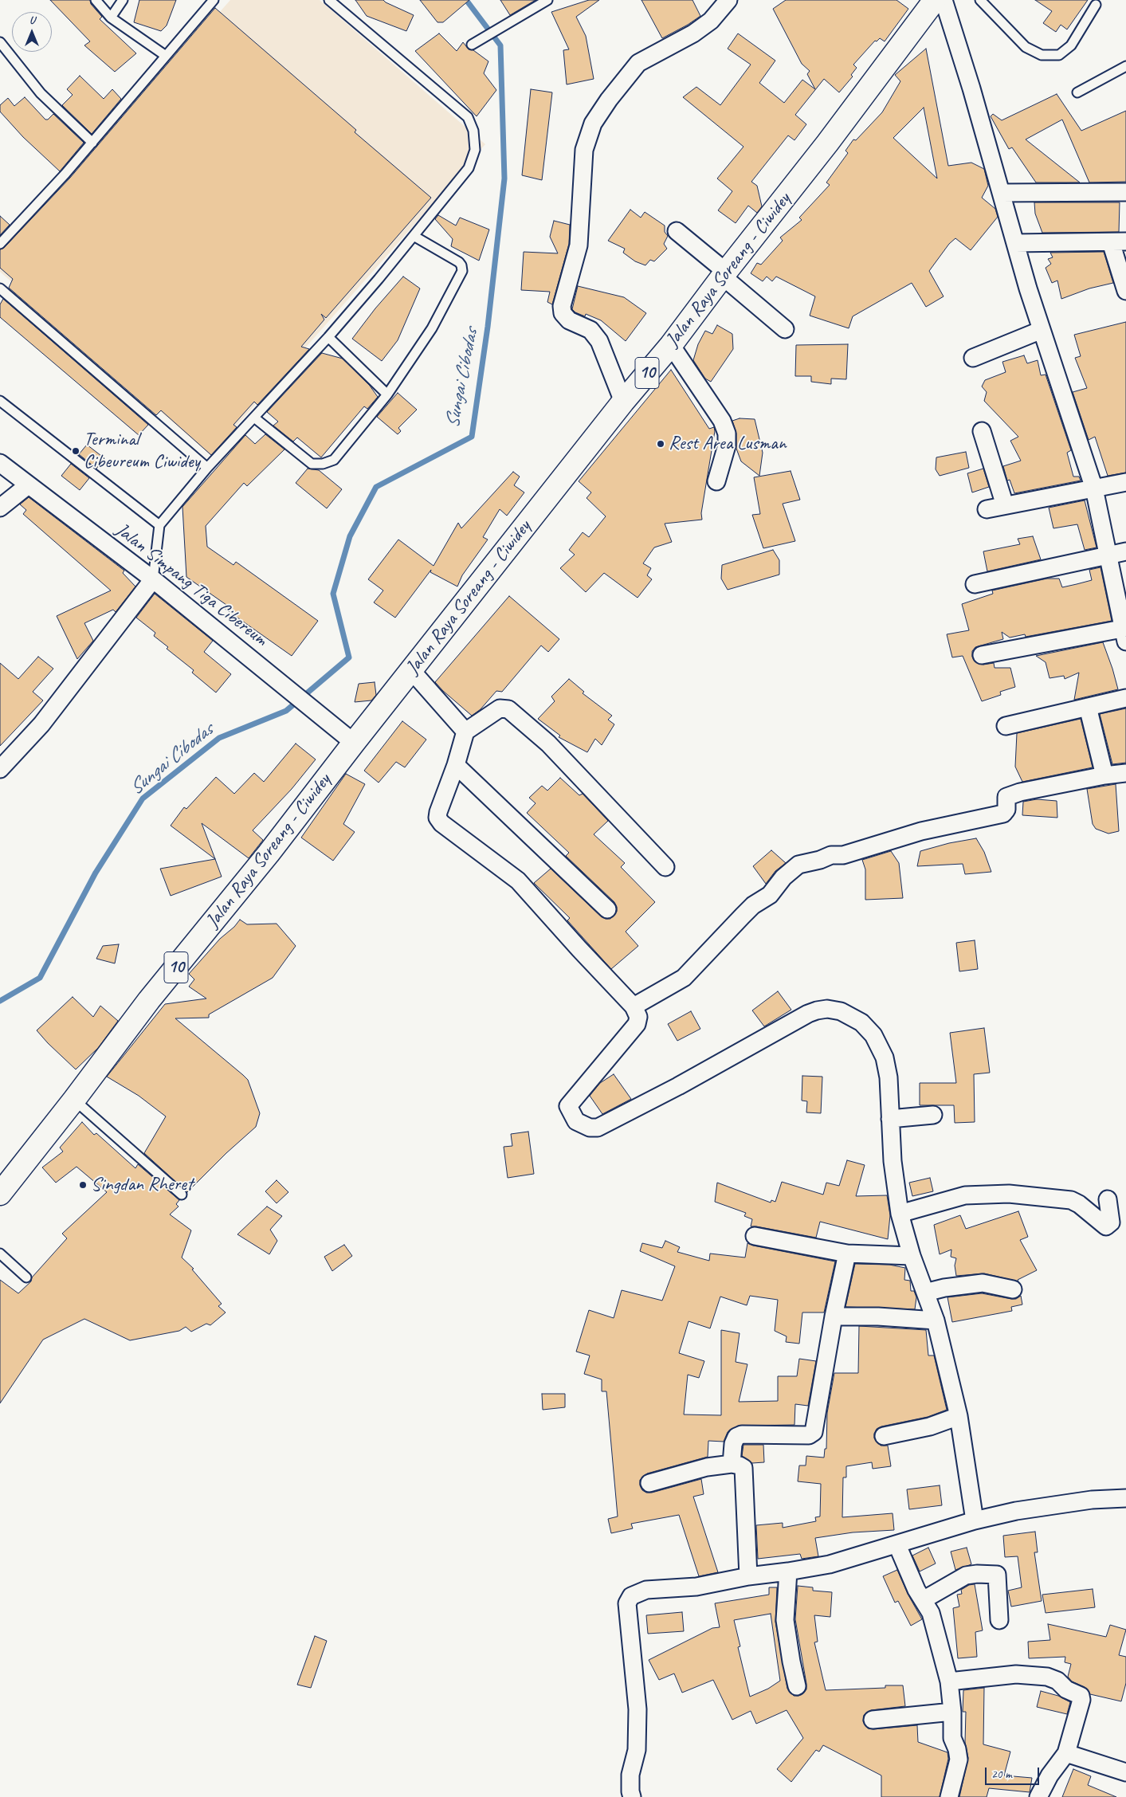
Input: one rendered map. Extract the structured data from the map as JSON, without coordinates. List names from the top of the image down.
{
  "streets": {
    "highway": ["Jalan Raya Soreang - Ciwidey", "10"],
    "street": ["Jalan Simpang Tiga Cibereum"]
  },
  "crossings": [
    ["Jalan Raya Soreang - Ciwidey", "Jalan Simpang Tiga Cibereum"]
  ],
  "water": ["Sungai Cibodas"],
  "places": ["Rest Area Lusman", "Terminal Cibeureum Ciwidey", "Singdan Rheret"],
  "scale_bar": "20 m",
  "north": "top"
}
